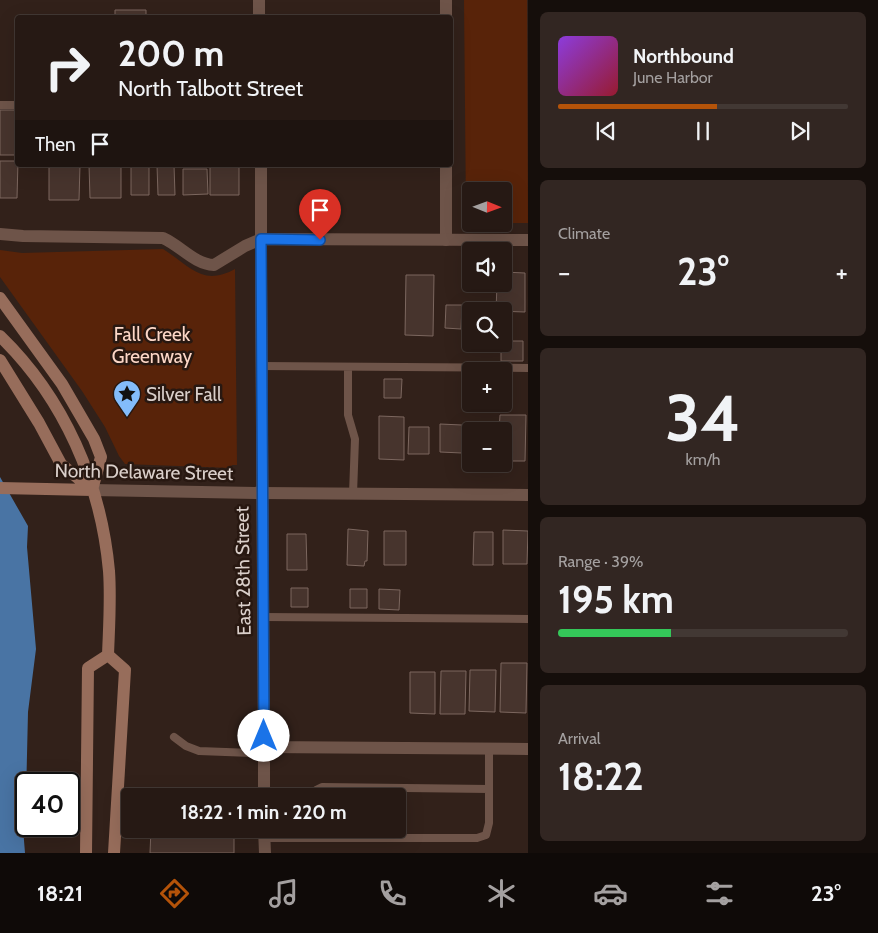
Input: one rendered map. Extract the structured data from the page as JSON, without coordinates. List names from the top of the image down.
{
  "streets": {
    "main road": ["North Delaware Street"],
    "street": ["East 28th Street"]
  },
  "crossings": [
    ["North Delaware Street", "East 28th Street"]
  ],
  "parks": ["Fall Creek Greenway"],
  "places": {
    "place": ["Silver Fall"]
  },
  "north": "right",
  "page": {
    "turn": ["200 m", "North Talbott Street"],
    "song": ["Northbound", "June Harbor"],
    "then": "Then",
    "tile": [
      "Climate",
      ["34", "km/h"],
      ["Range · 39%", "195 km"],
      ["Arrival", "18:22"]
    ],
    "map_buttons": ["+", "−"],
    "heat": ["−", "23°", "+"],
    "limit": "40",
    "trip": "18:22 · 1 min · 220 m",
    "tabs": ["18:21", "23°"]
  }
}
